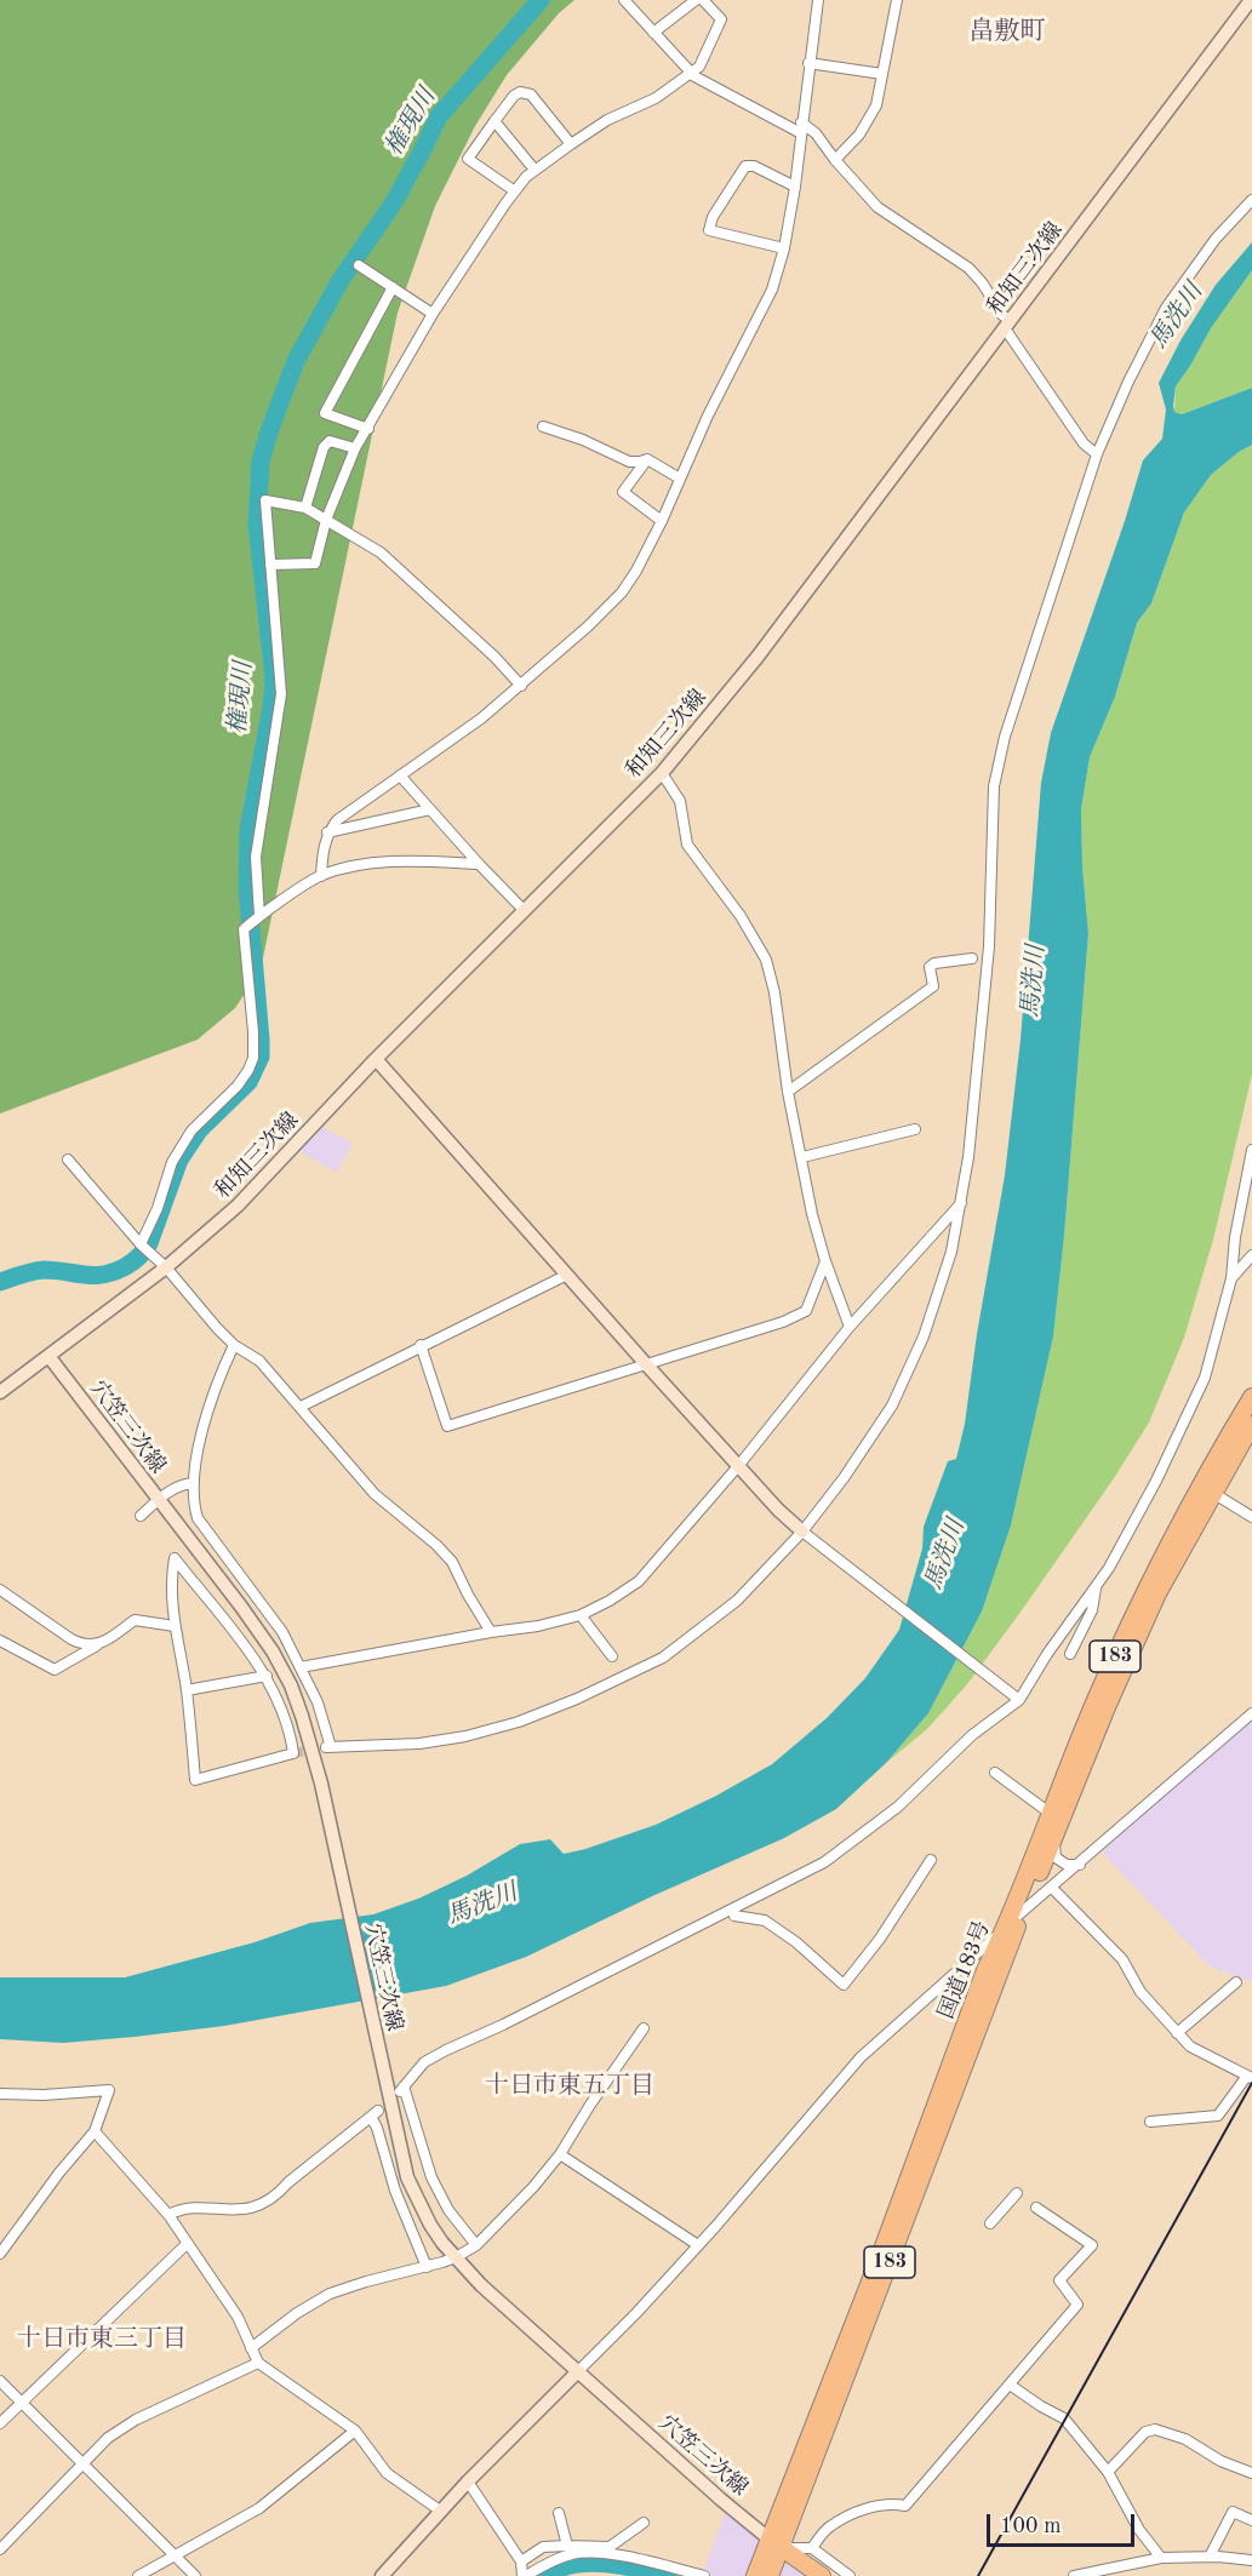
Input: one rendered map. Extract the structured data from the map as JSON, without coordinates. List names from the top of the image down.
{
  "streets": {
    "highway": ["183", "国道183号"],
    "main road": ["和知三次線", "穴笠三次線"]
  },
  "crossings": [
    ["和知三次線", "穴笠三次線"],
    ["穴笠三次線", "国道183号"]
  ],
  "districts": ["畠敷町", "十日市東五丁目", "十日市東三丁目"],
  "water": ["権現川", "馬洗川"],
  "scale_bar": "100 m"
}
